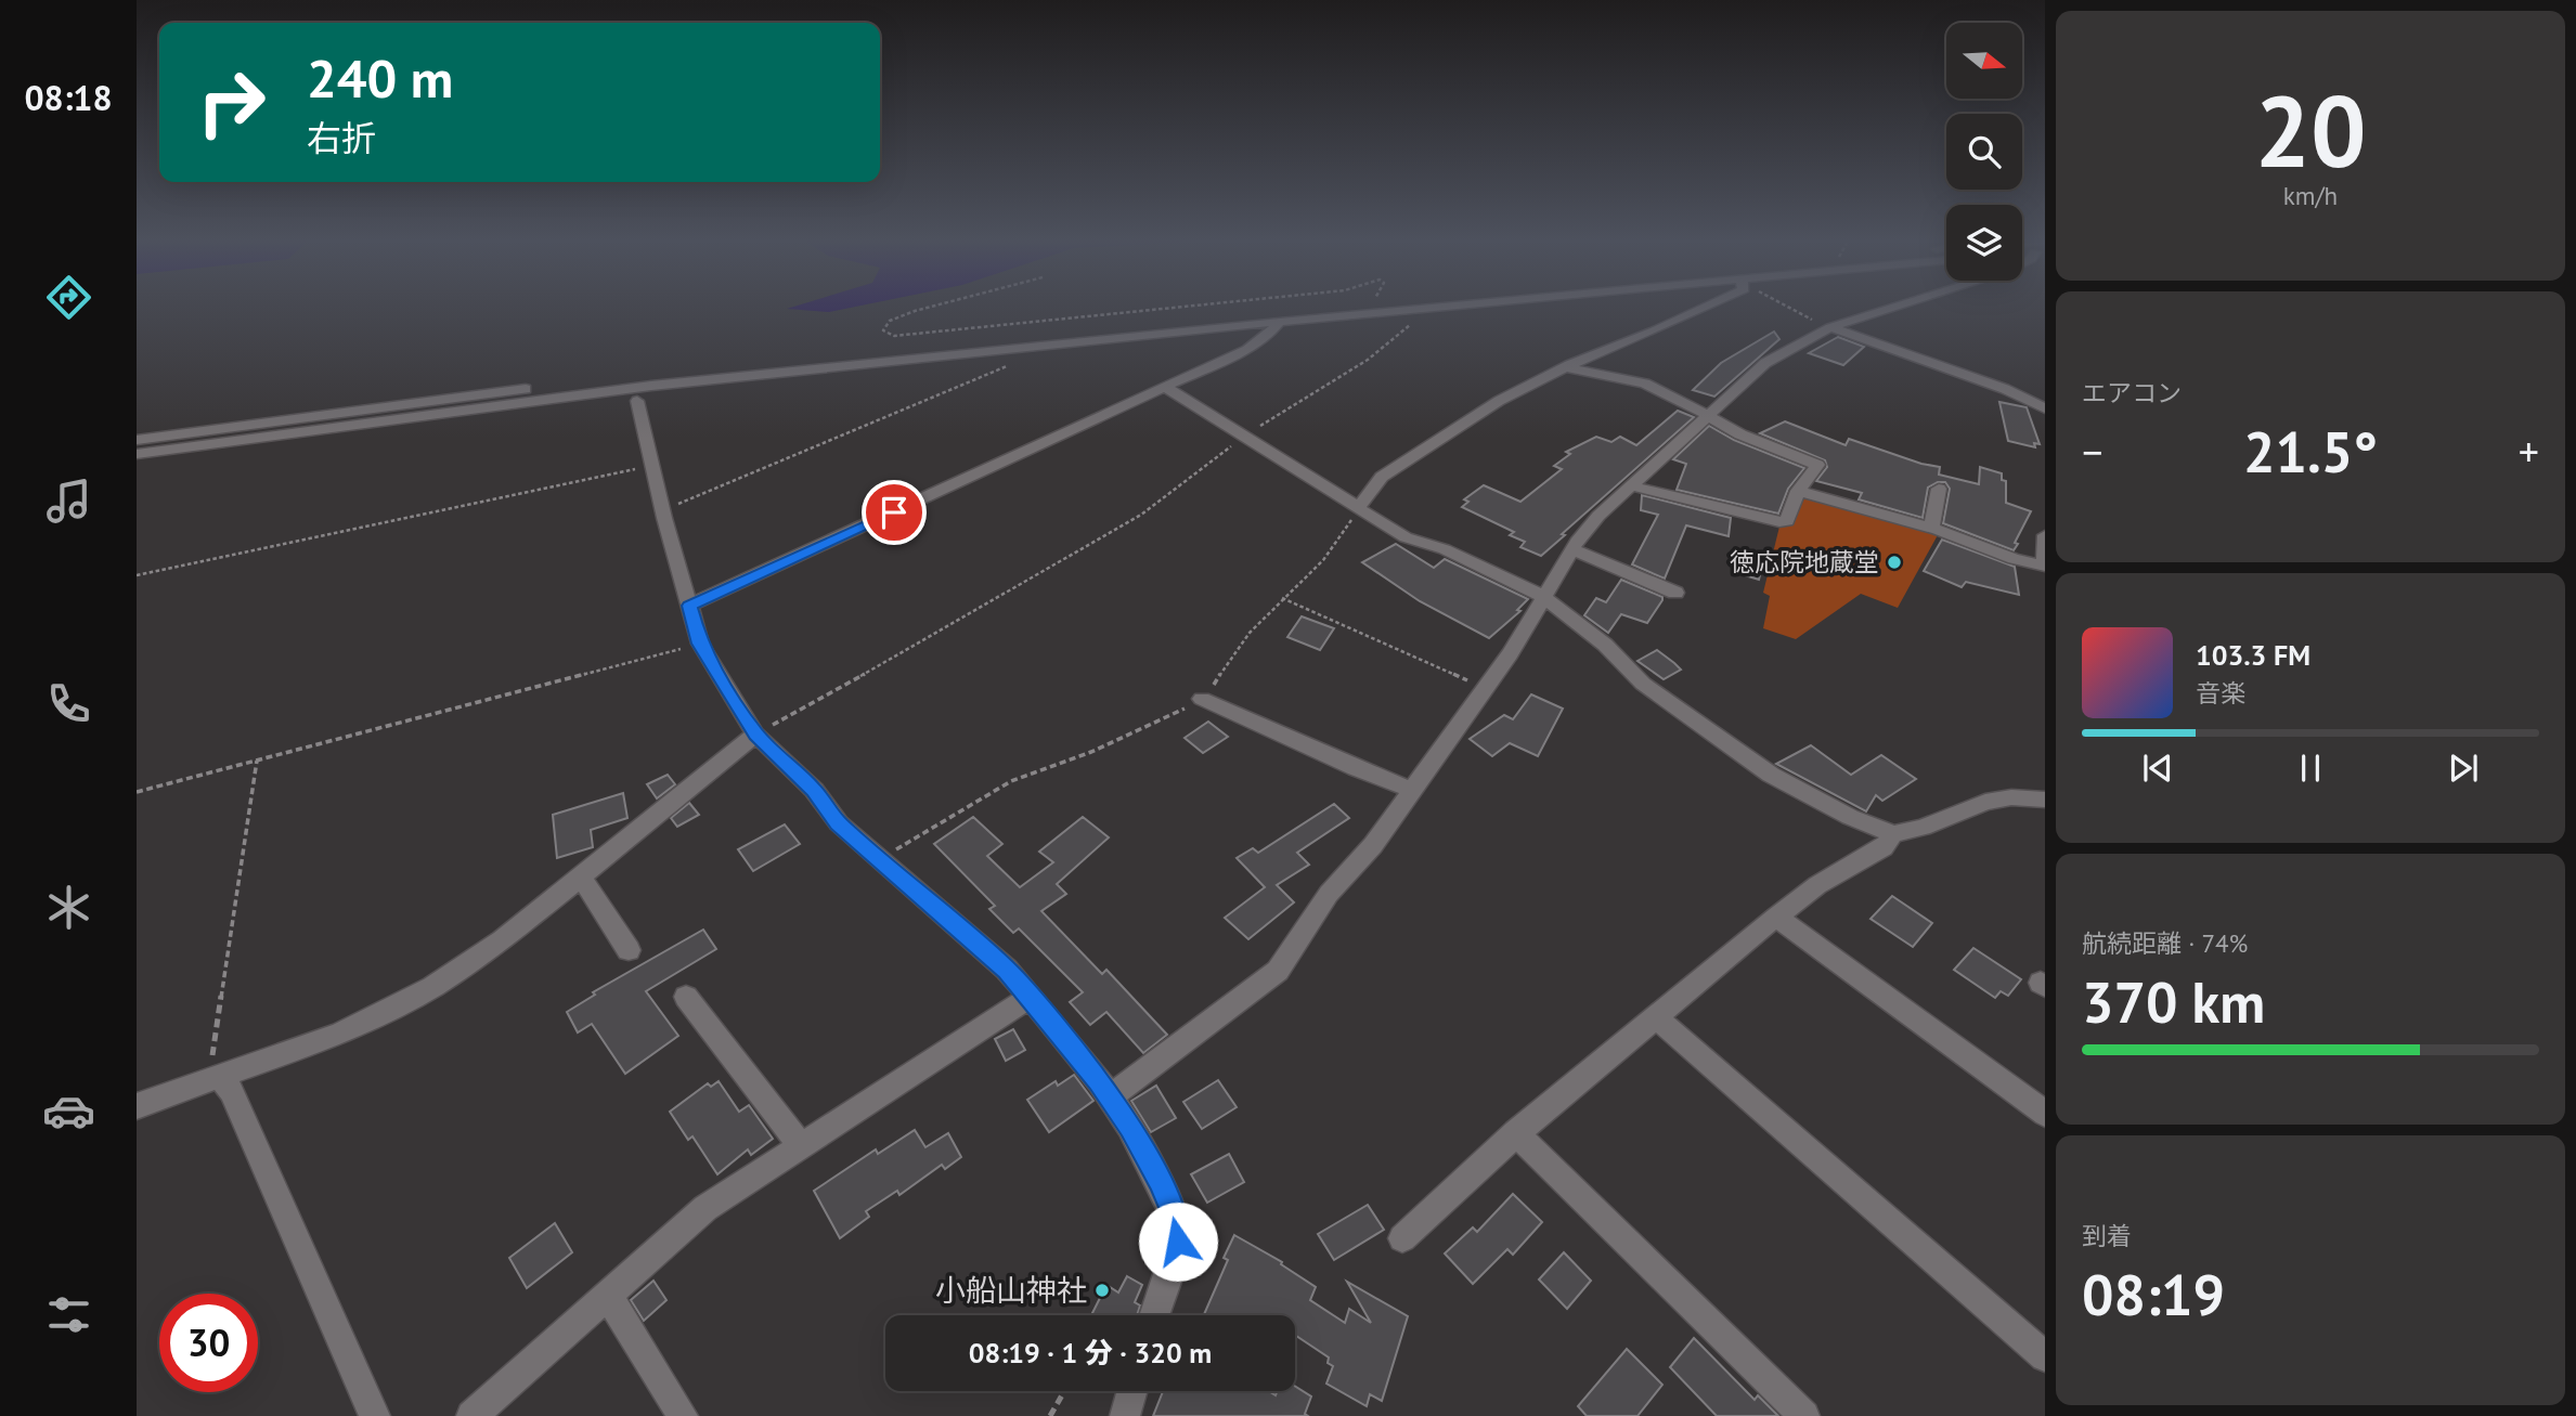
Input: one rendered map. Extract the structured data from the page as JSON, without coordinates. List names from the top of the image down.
{
  "places": ["徳応院地蔵堂", "小船山神社"],
  "north": "right",
  "page": {
    "tabs": "08:18",
    "tile": [
      ["20", "km/h"],
      "エアコン",
      ["航続距離 · 74%", "370 km"],
      ["到着", "08:19"]
    ],
    "turn": ["240 m", "右折"],
    "heat": ["−", "21.5°", "+"],
    "song": ["103.3 FM", "音楽"],
    "limit": "30",
    "trip": "08:19 · 1 分 · 320 m"
  }
}
